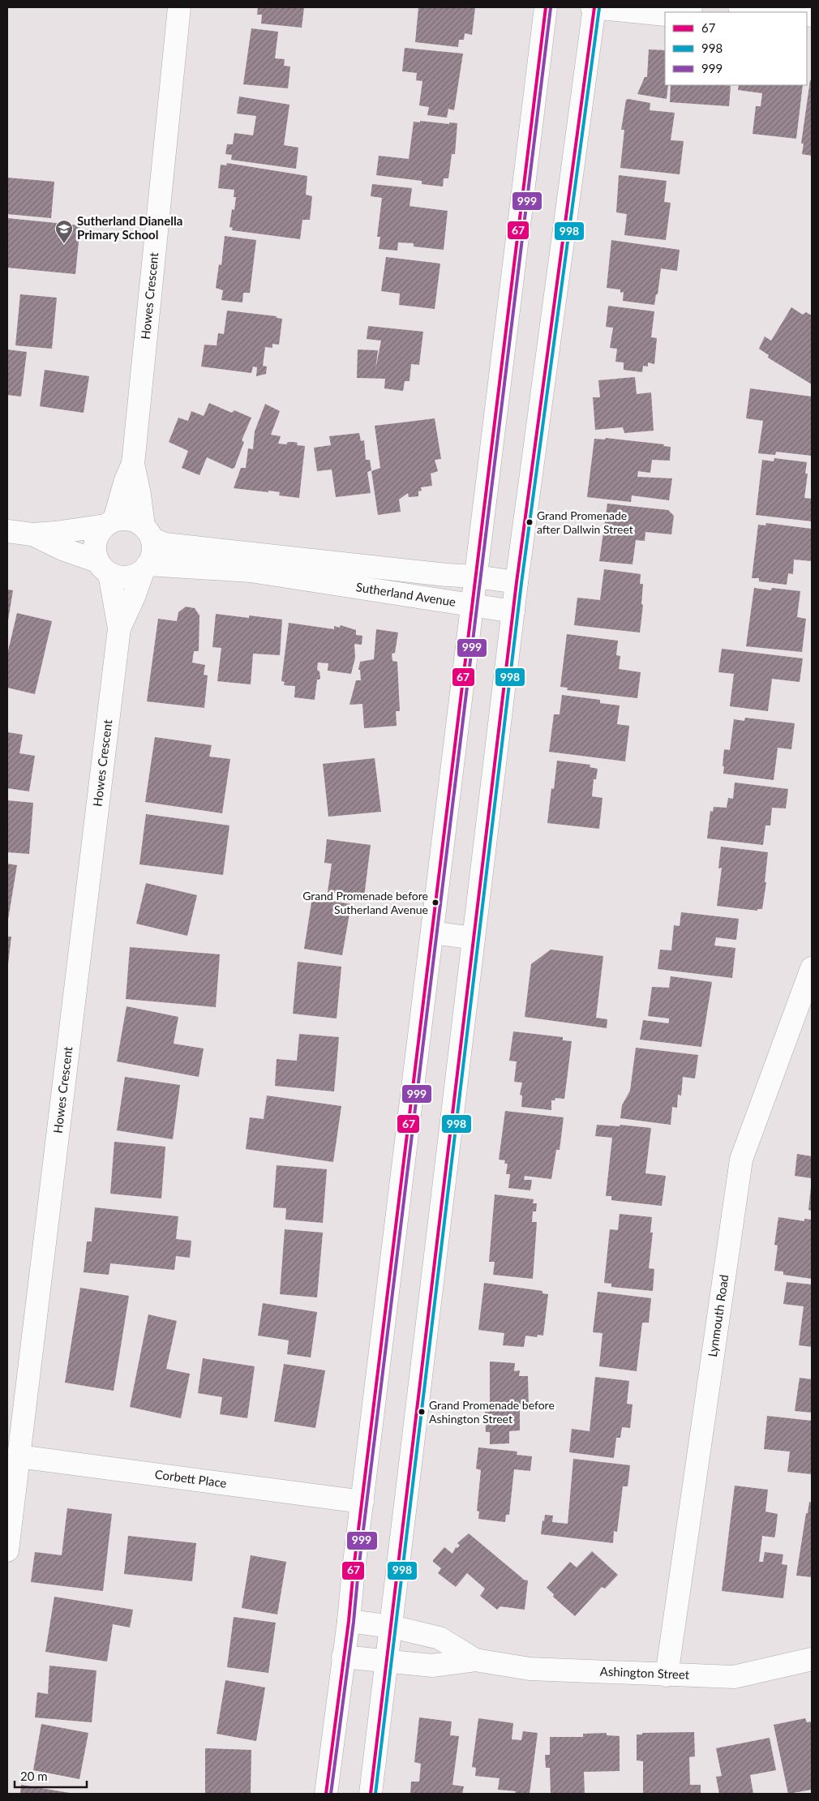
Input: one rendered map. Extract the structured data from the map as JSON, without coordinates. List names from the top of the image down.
{
  "streets": {
    "street": [
      "Howes Crescent",
      "Sutherland Avenue",
      "Lynmouth Road",
      "Corbett Place",
      "Ashington Street"
    ]
  },
  "crossings": [
    ["Howes Crescent", "Sutherland Avenue"],
    ["Howes Crescent", "Corbett Place"],
    ["Lynmouth Road", "Ashington Street"]
  ],
  "places": {
    "school or university": ["Sutherland Dianella Primary School"],
    "other": ["Grand Promenade after Dallwin Street", "Grand Promenade before Sutherland Avenue", "Grand Promenade before Ashington Street"]
  },
  "lines": ["transit line 67", "transit line 998", "transit line 999"],
  "legend": ["67", "998", "999"],
  "scale_bar": "20 m"
}
